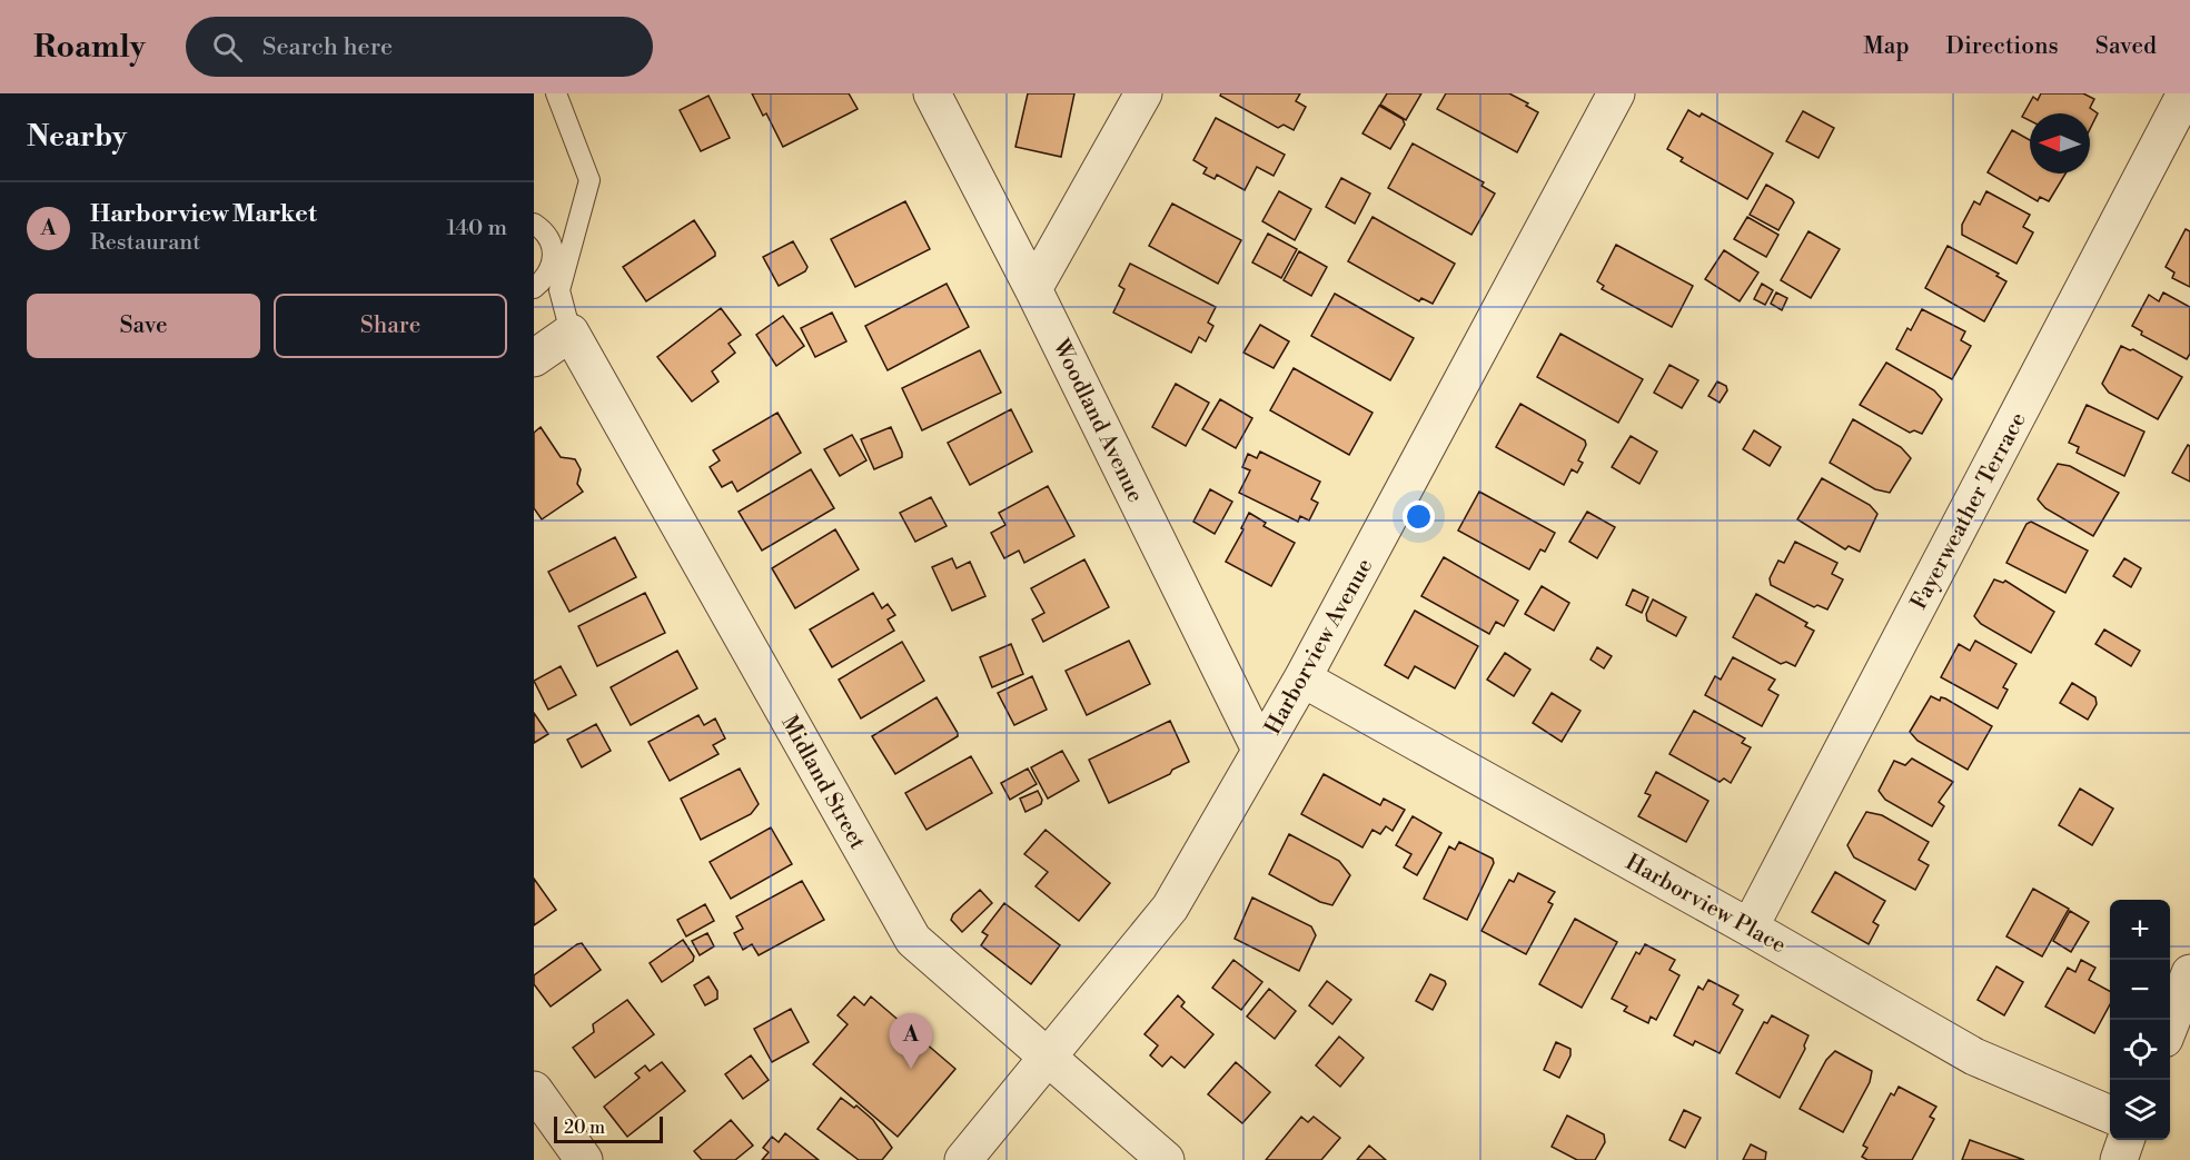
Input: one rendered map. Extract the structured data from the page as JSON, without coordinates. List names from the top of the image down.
{
  "streets": {
    "street": [
      "Woodland Avenue",
      "Fayerweather Terrace",
      "Harborview Avenue",
      "Midland Street",
      "Harborview Place"
    ]
  },
  "crossings": [
    ["Woodland Avenue", "Harborview Avenue"],
    ["Fayerweather Terrace", "Harborview Place"],
    ["Harborview Avenue", "Midland Street"],
    ["Harborview Avenue", "Harborview Place"]
  ],
  "scale_bar": "20 m",
  "north": "left",
  "page": {
    "header": "Roamly",
    "search": "Search here",
    "nav": ["Map", "Directions", "Saved"],
    "heading": "Nearby",
    "list": [
      {
        "mark": "A",
        "name": "Harborview Market",
        "note": "Restaurant",
        "value": "140 m"
      }
    ],
    "buttons": ["Save", "Share"],
    "map_buttons": ["+", "−"],
    "pins": "A",
    "scale": "20 m"
  }
}
